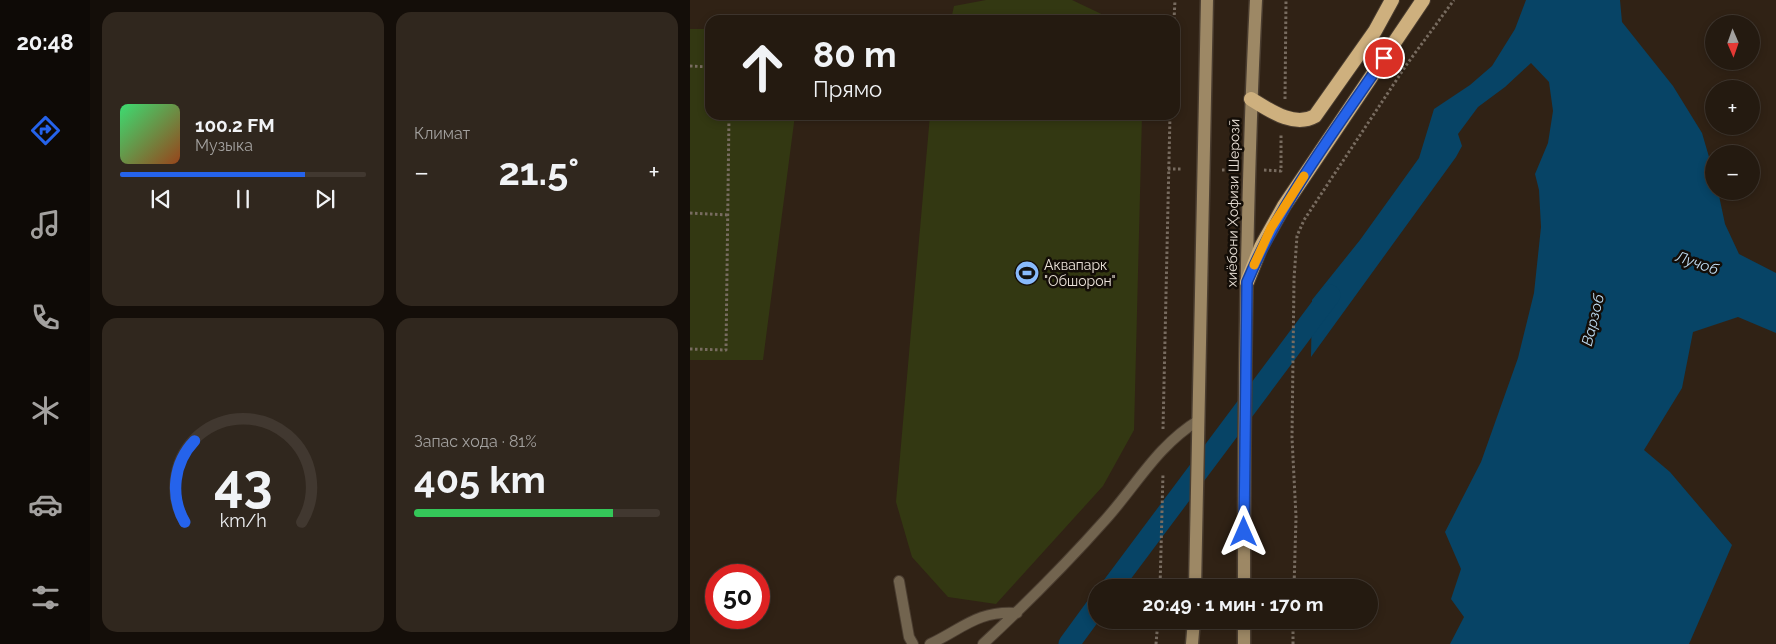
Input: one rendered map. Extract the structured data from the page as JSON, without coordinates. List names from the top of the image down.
{
  "streets": {
    "main road": ["хиёбони Ҳофизи Шерозӣ"]
  },
  "water": ["Лучоб", "Варзоб"],
  "places": {
    "sports": ["Аквапарк \"Обшорон\""]
  },
  "north": "bottom",
  "page": {
    "tabs": "20:48",
    "tile": [
      "Климат",
      ["Запас хода · 81%", "405 km"]
    ],
    "map_buttons": ["+", "−"],
    "turn": ["80 m", "Прямо"],
    "song": ["100.2 FM", "Музыка"],
    "heat": ["−", "21.5°", "+"],
    "limit": "50",
    "trip": "20:49 · 1 мин · 170 m",
    "gauge": ["43", "km/h"]
  }
}
